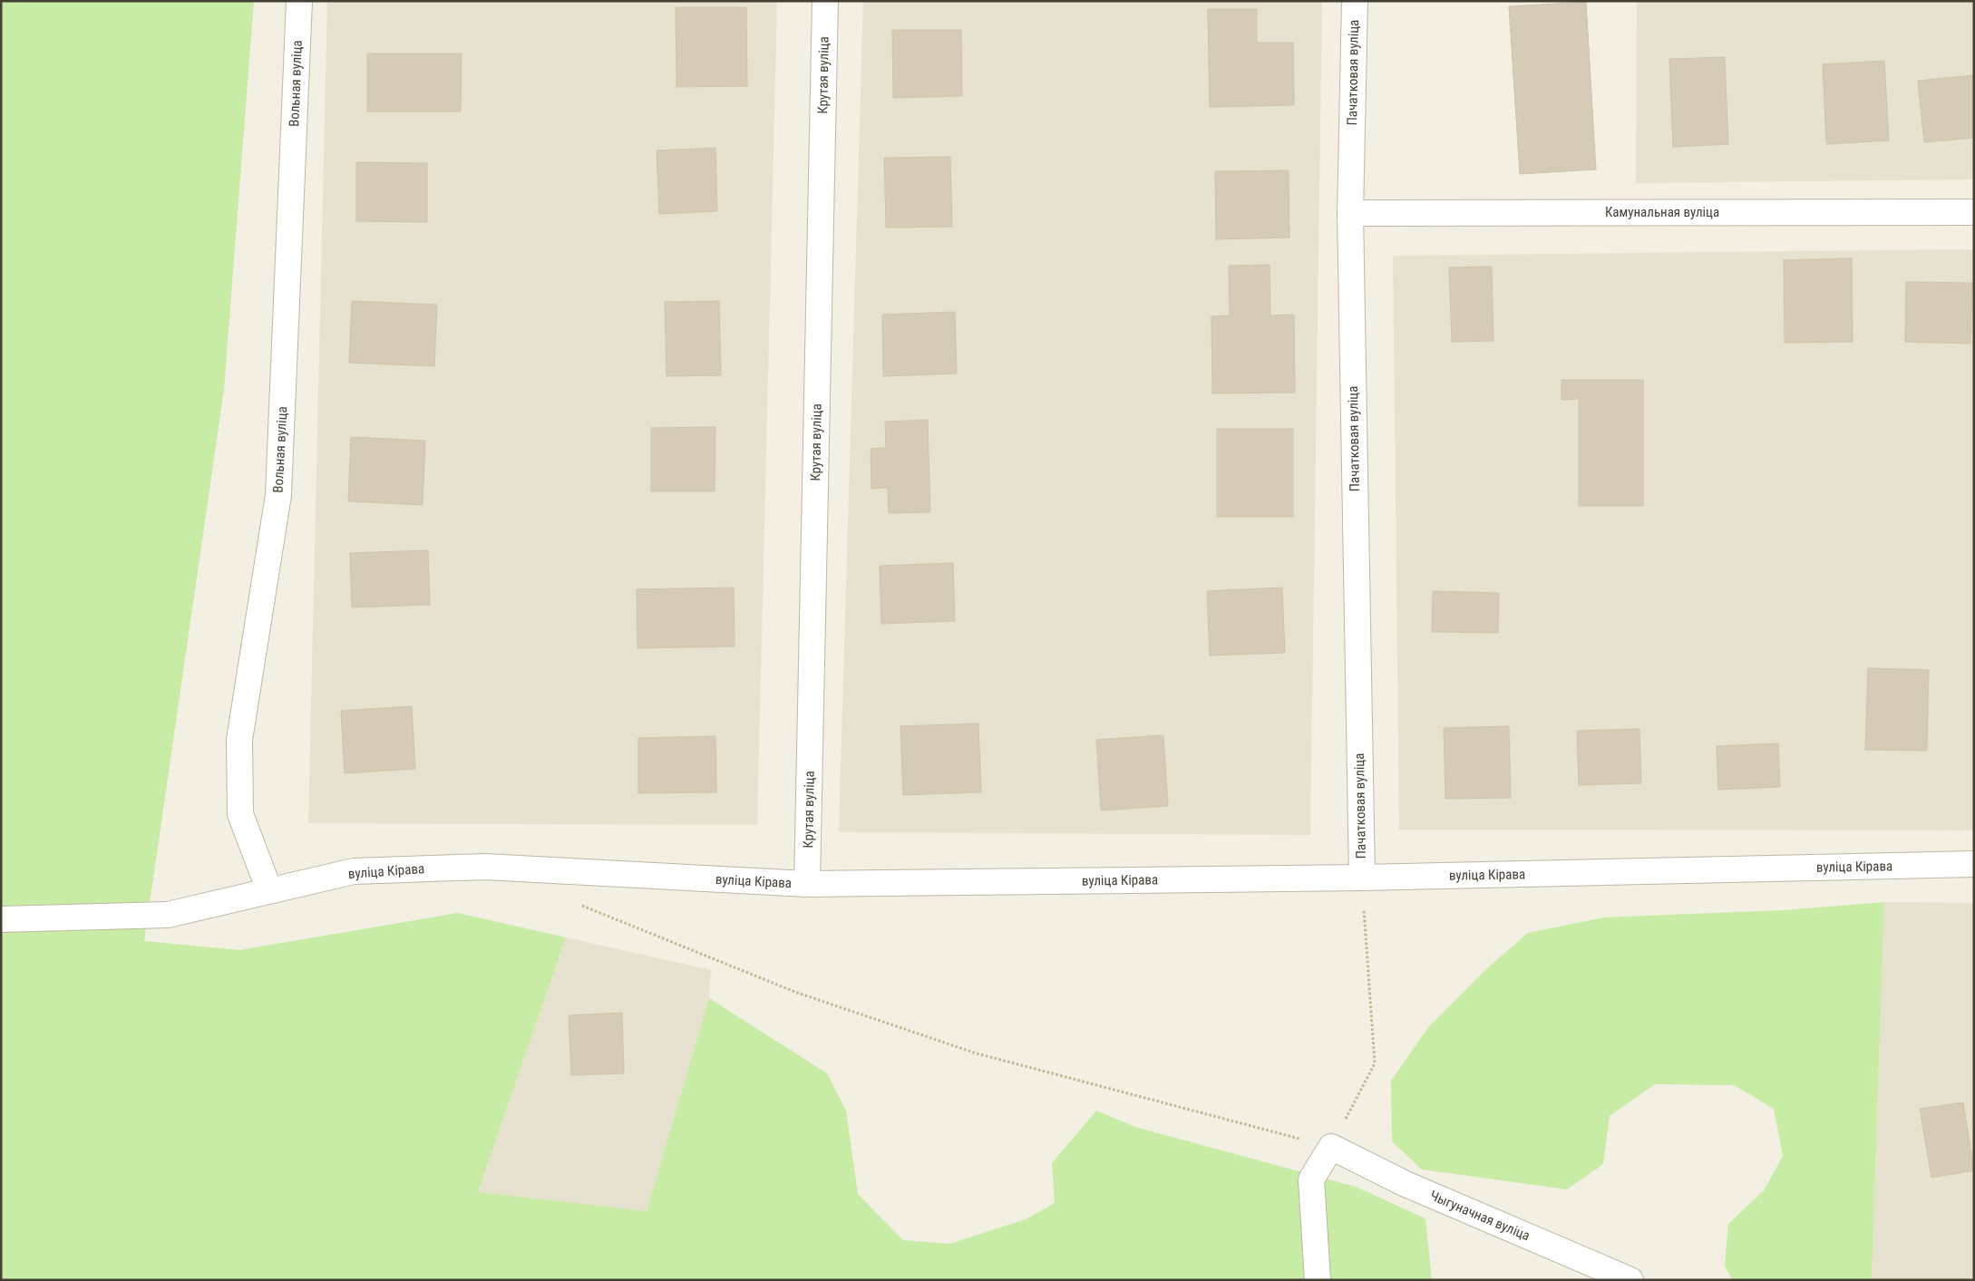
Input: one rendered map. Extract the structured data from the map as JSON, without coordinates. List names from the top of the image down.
{
  "streets": {
    "street": [
      "Пачатковая вуліца",
      "Крутая вуліца",
      "Вольная вуліца",
      "Камунальная вуліца",
      "вуліца Кірава",
      "Чыгуначная вуліца"
    ]
  },
  "crossings": [
    ["Пачатковая вуліца", "Камунальная вуліца"],
    ["Пачатковая вуліца", "вуліца Кірава"],
    ["Крутая вуліца", "вуліца Кірава"],
    ["Вольная вуліца", "вуліца Кірава"]
  ]
}
